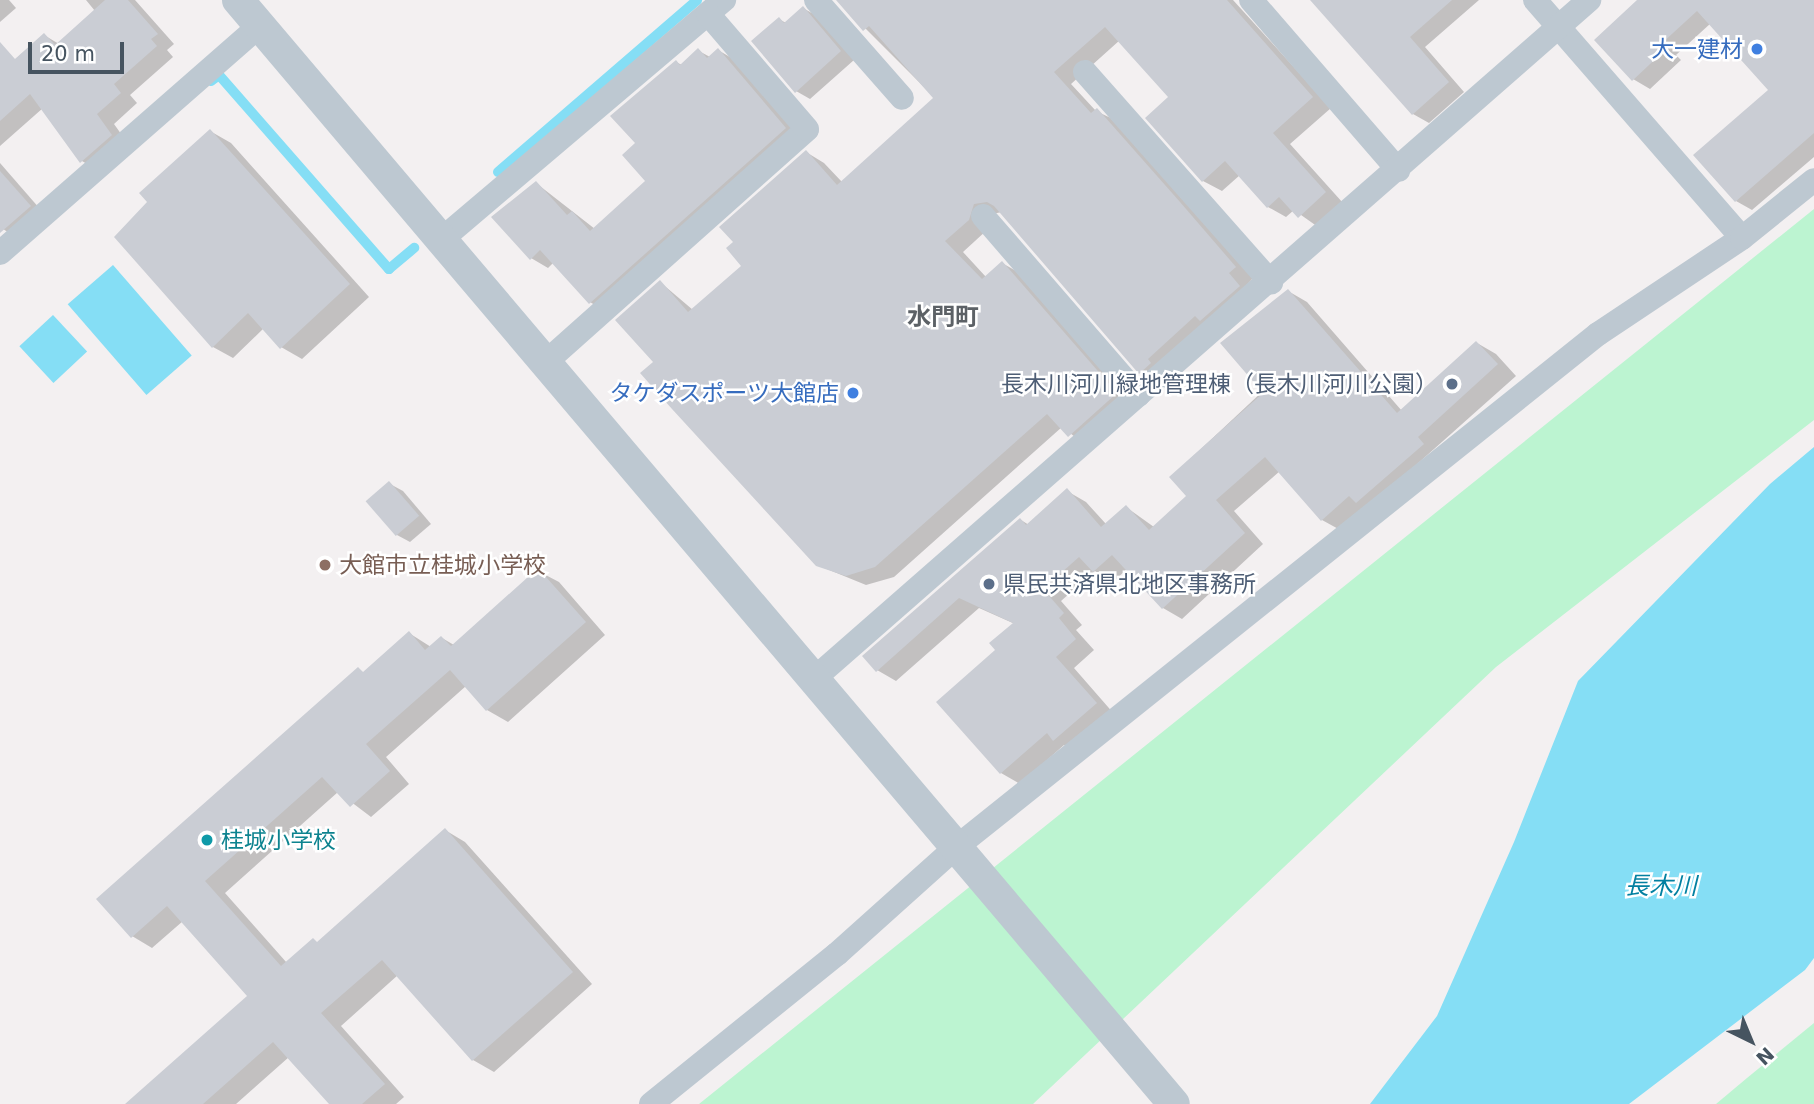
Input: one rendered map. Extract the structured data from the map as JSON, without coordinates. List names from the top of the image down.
{
  "districts": ["水門町"],
  "water": ["長木川"],
  "places": [
    "大一建材",
    "長木川河川緑地管理棟（長木川河川公園）",
    "タケダスポーツ大館店",
    "大館市立桂城小学校",
    "県民共済県北地区事務所",
    "桂城小学校"
  ],
  "scale_bar": "20 m",
  "north": "bottom right"
}
